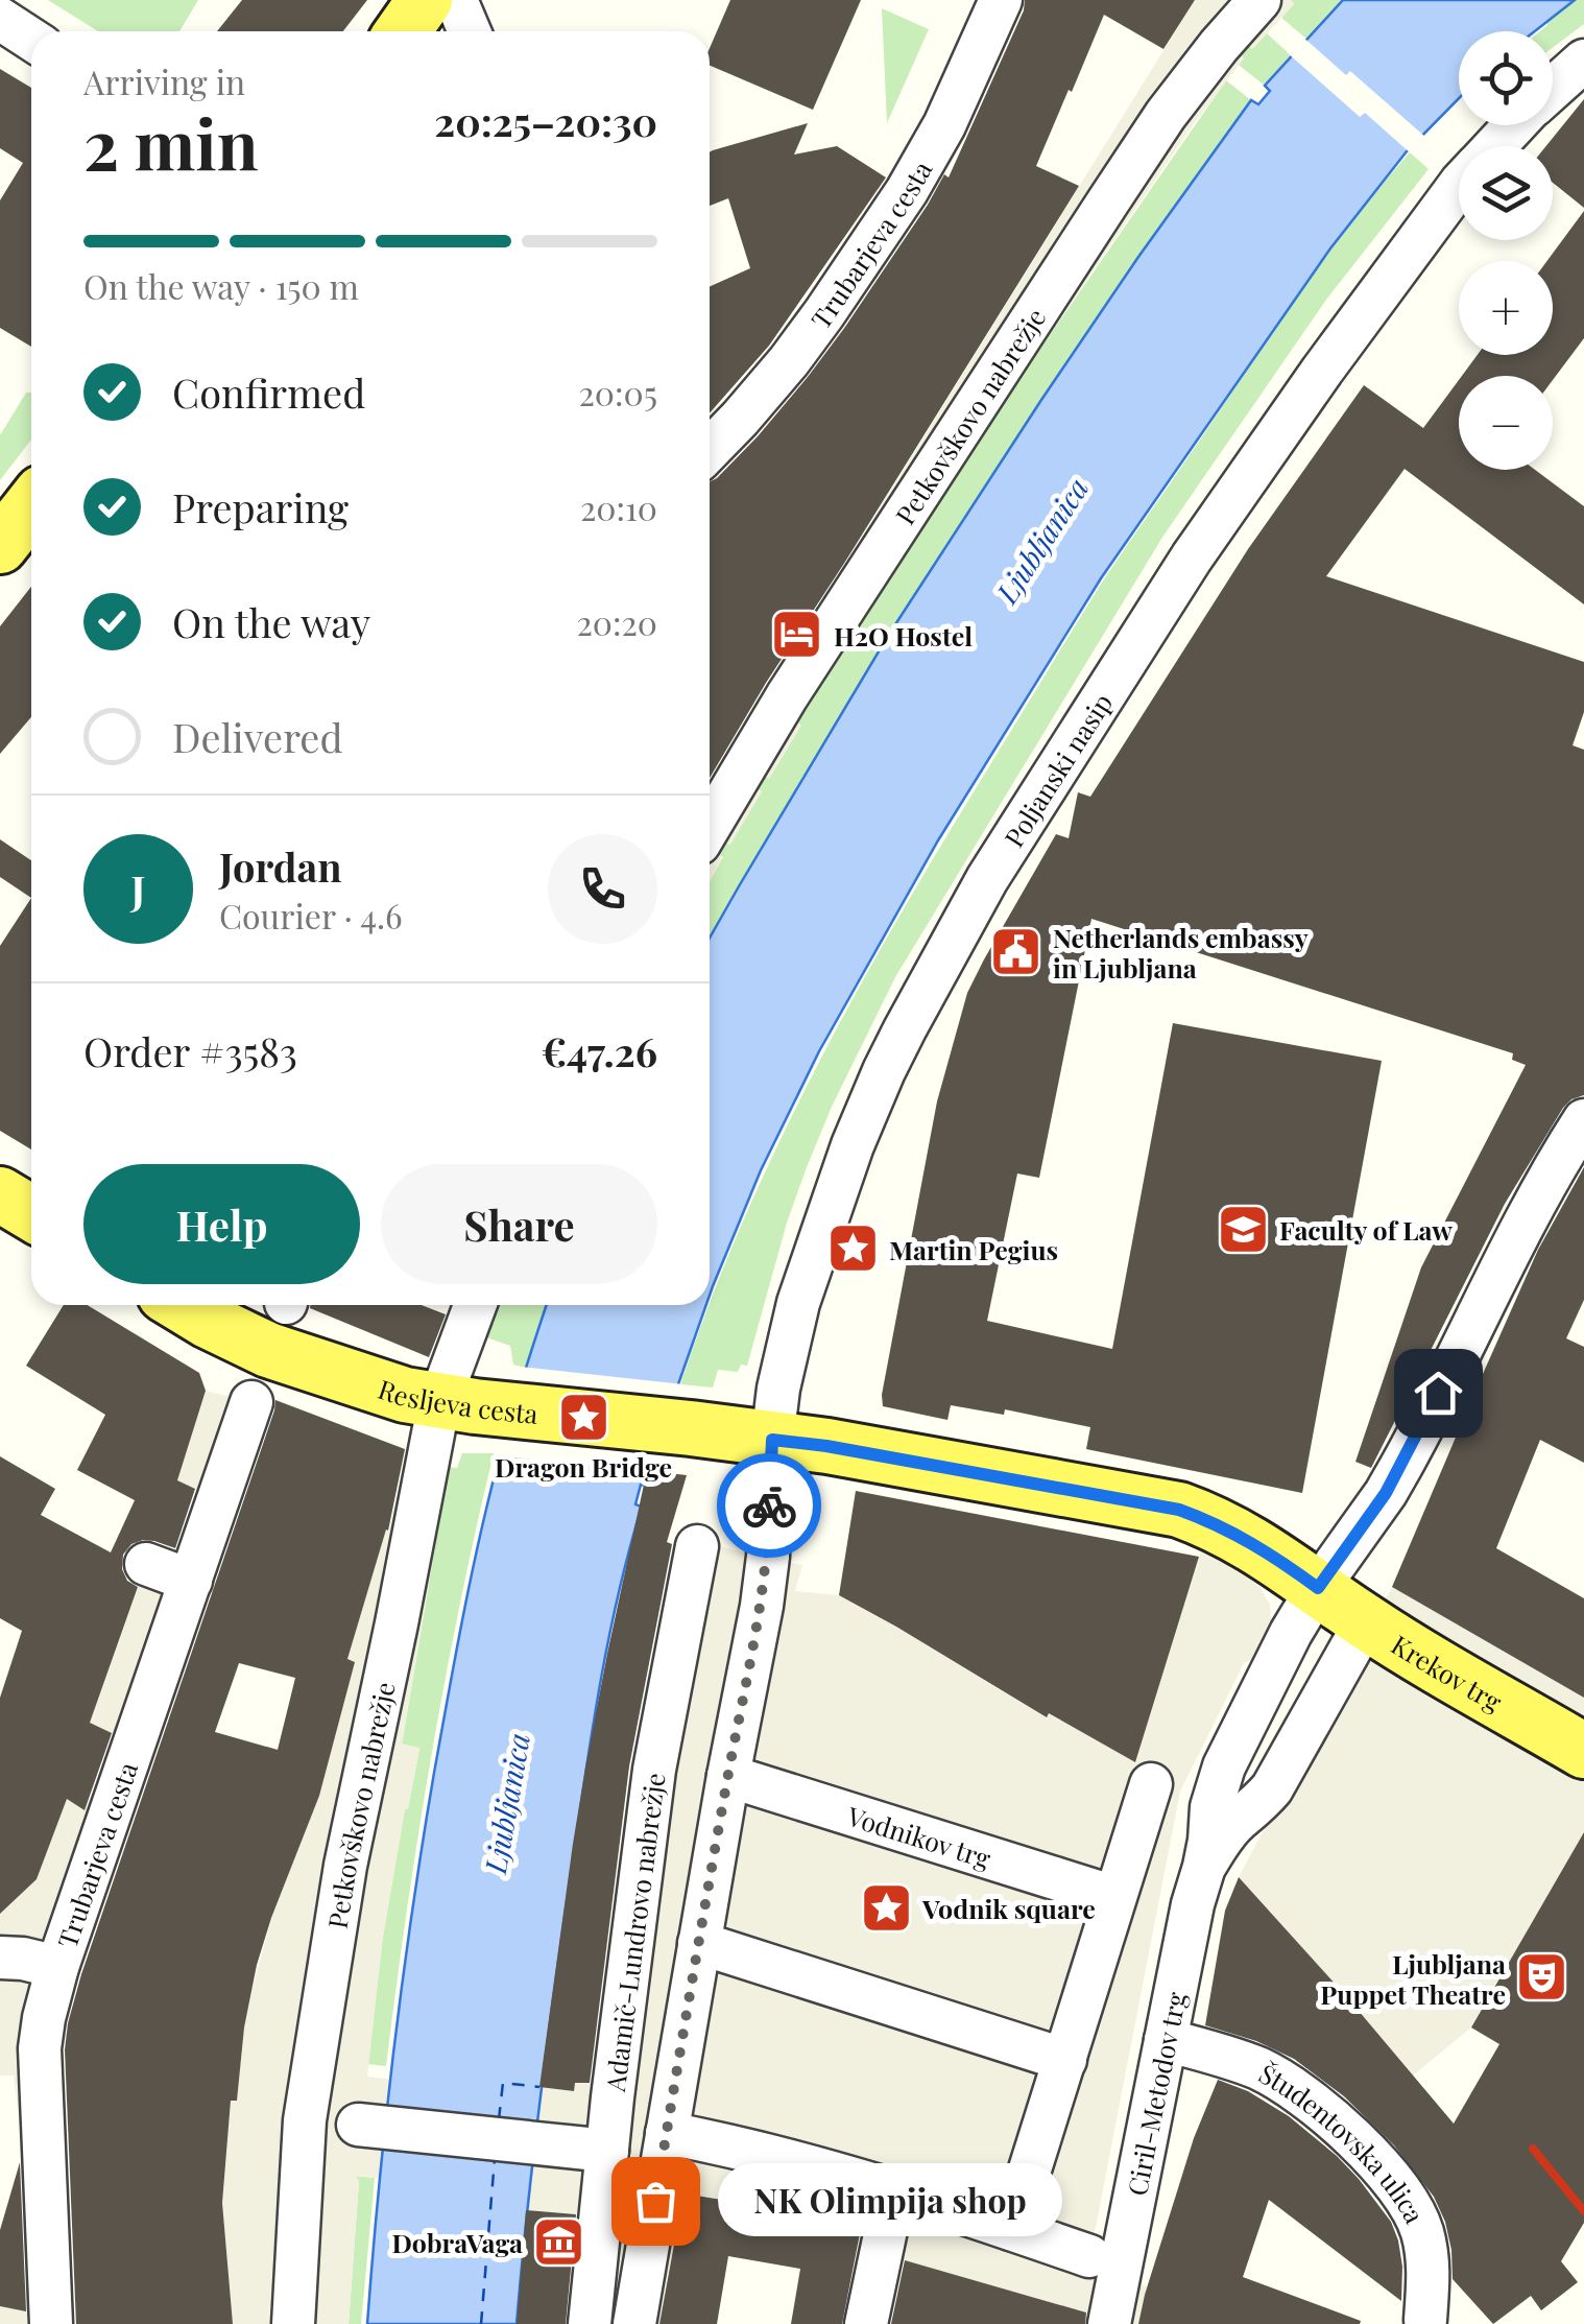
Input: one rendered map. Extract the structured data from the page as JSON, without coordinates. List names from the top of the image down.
{
  "streets": {
    "main road": ["Resljeva cesta", "Krekov trg"],
    "street": [
      "Trubarjeva cesta",
      "Petkovškovo nabrežje",
      "Poljanski nasip",
      "Vodnikov trg",
      "Adamič-Lundrovo nabrežje",
      "Ciril-Metodov trg",
      "Študentovska ulica"
    ]
  },
  "crossings": [
    ["Petkovškovo nabrežje", "Resljeva cesta"],
    ["Poljanski nasip", "Resljeva cesta"],
    ["Poljanski nasip", "Krekov trg"],
    ["Resljeva cesta", "Krekov trg"],
    ["Krekov trg", "Ciril-Metodov trg"],
    ["Ciril-Metodov trg", "Študentovska ulica"]
  ],
  "water": ["Ljubljanica"],
  "places": {
    "hotel": ["H2O Hostel"],
    "public building": ["Netherlands embassy in Ljubljana"],
    "school or university": ["Faculty of Law"],
    "place": ["Martin Pegius", "Dragon Bridge", "Vodnik square"],
    "theatre": ["Ljubljana Puppet Theatre"],
    "other": ["NK Olimpija shop"],
    "museum": ["DobraVaga"]
  },
  "page": {
    "map_buttons": ["+", "−"],
    "heading": ["2 min", "Arriving in", "20:25–20:30"],
    "panel": [
      "Jordan",
      "Courier · 4.6",
      "Order #3583",
      "€47.26"
    ],
    "bar": "On the way · 150 m",
    "list": [
      ["Confirmed", "20:05"],
      ["Preparing", "20:10"],
      ["On the way", "20:20"],
      "Delivered"
    ],
    "round": "J",
    "buttons": ["Help", "Share"],
    "bubble": "NK Olimpija shop"
  }
}
